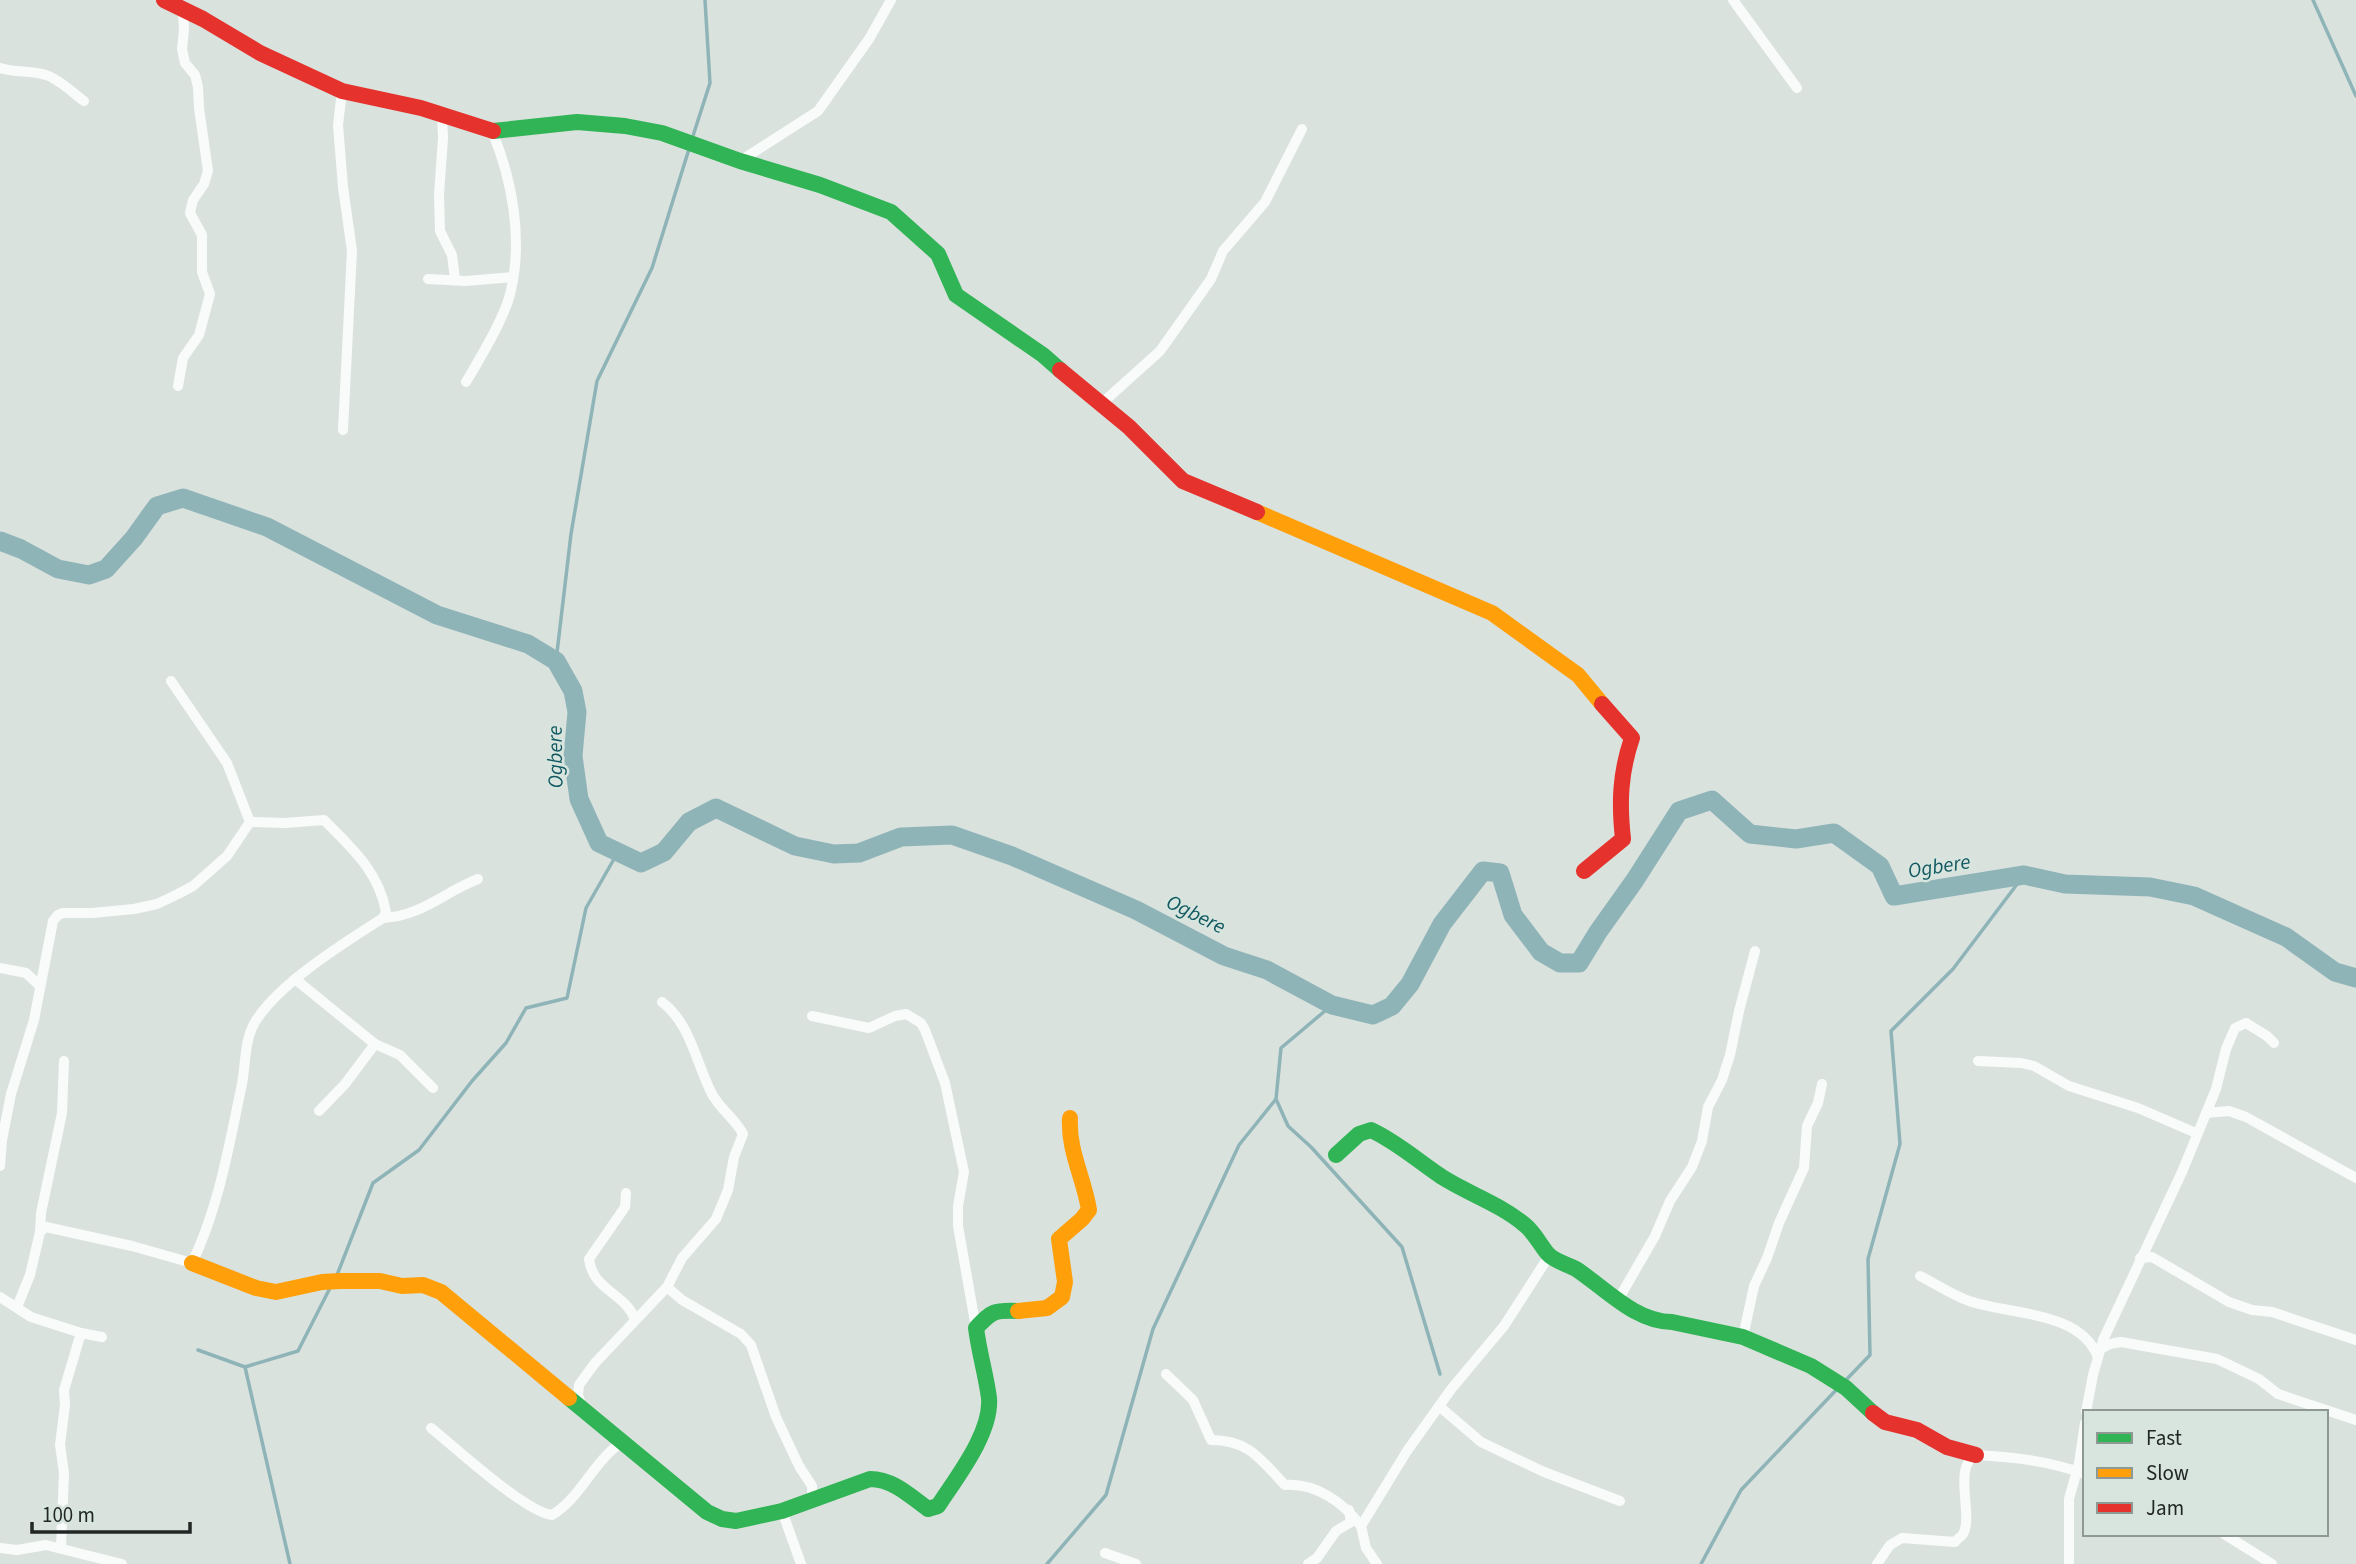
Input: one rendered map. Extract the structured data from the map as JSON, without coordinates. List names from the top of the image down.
{
  "water": ["Ogbere"],
  "legend": ["Fast", "Slow", "Jam"],
  "scale_bar": "100 m"
}
